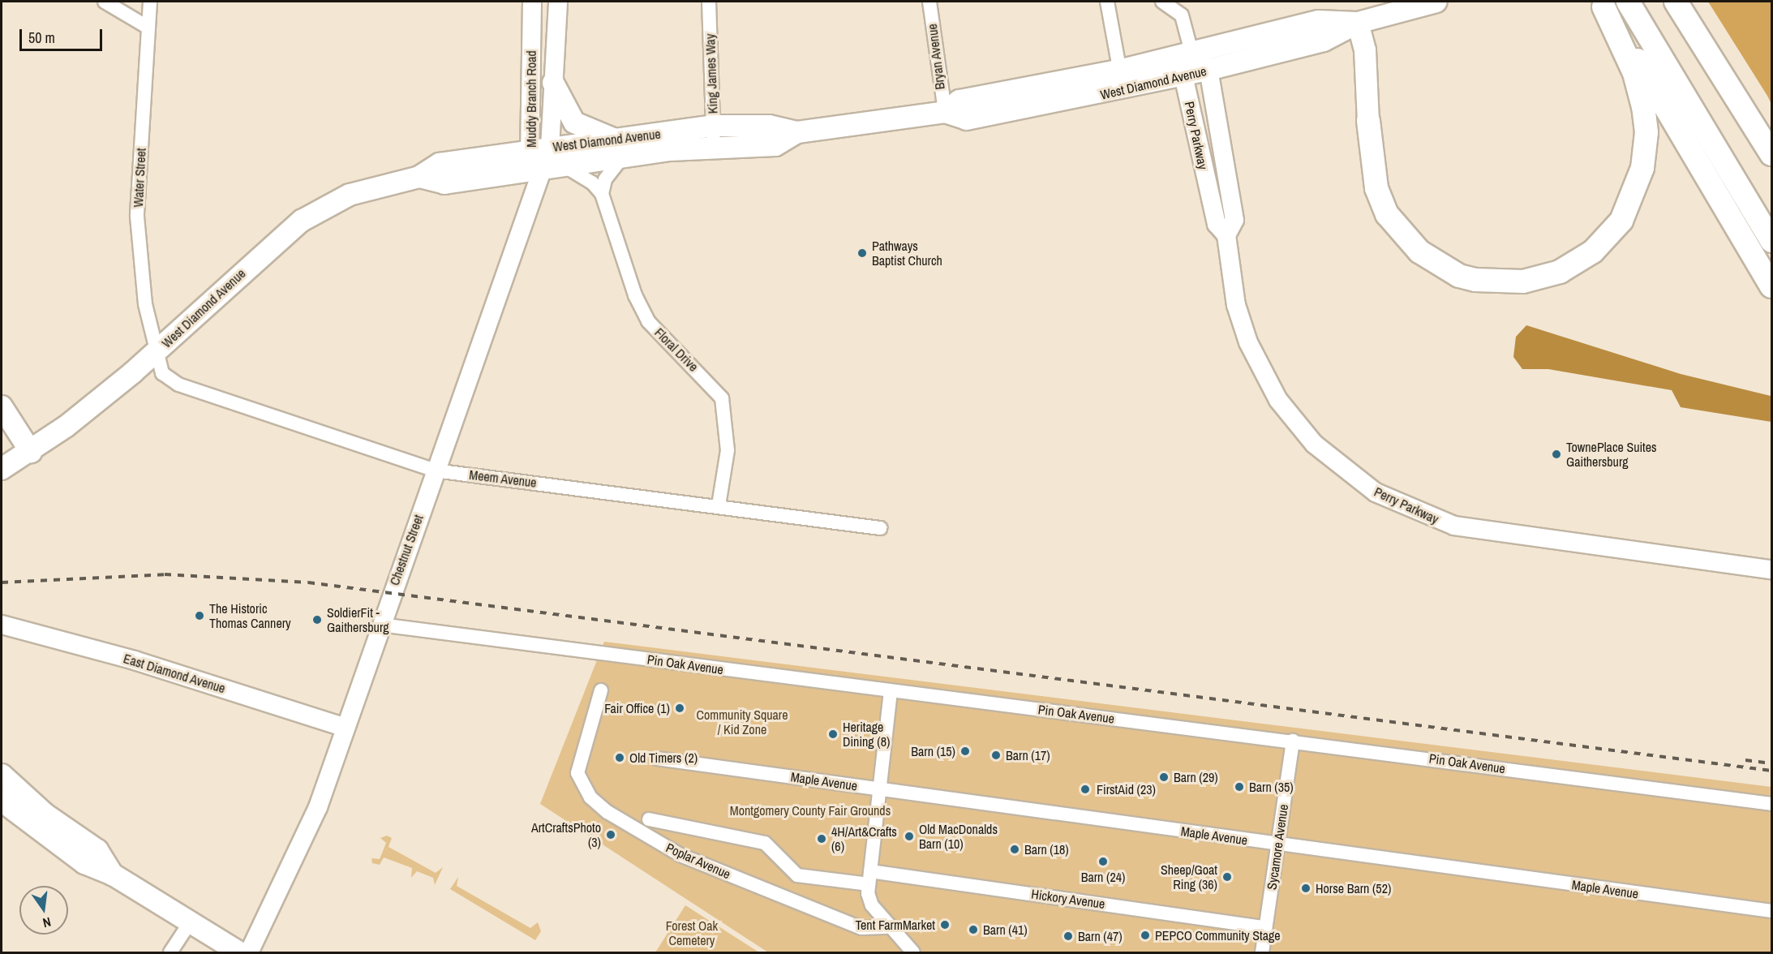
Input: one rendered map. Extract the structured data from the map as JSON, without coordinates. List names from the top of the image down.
{
  "streets": {
    "main road": ["West Diamond Avenue"],
    "street": [
      "Bryan Avenue",
      "King James Way",
      "Muddy Branch Road",
      "Perry Parkway",
      "Water Street",
      "Floral Drive",
      "Meem Avenue",
      "Chestnut Street",
      "Pin Oak Avenue",
      "East Diamond Avenue",
      "Maple Avenue",
      "Sycamore Avenue",
      "Poplar Avenue",
      "Hickory Avenue"
    ]
  },
  "crossings": [
    ["Bryan Avenue", "West Diamond Avenue"],
    ["King James Way", "West Diamond Avenue"],
    ["West Diamond Avenue", "Muddy Branch Road"],
    ["West Diamond Avenue", "Perry Parkway"],
    ["West Diamond Avenue", "Water Street"],
    ["West Diamond Avenue", "Floral Drive"],
    ["West Diamond Avenue", "Meem Avenue"],
    ["West Diamond Avenue", "Chestnut Street"],
    ["Muddy Branch Road", "Chestnut Street"],
    ["Water Street", "Meem Avenue"],
    ["Floral Drive", "Meem Avenue"],
    ["Meem Avenue", "Chestnut Street"],
    ["Chestnut Street", "Pin Oak Avenue"],
    ["Chestnut Street", "East Diamond Avenue"],
    ["Pin Oak Avenue", "Sycamore Avenue"],
    ["Maple Avenue", "Sycamore Avenue"],
    ["Sycamore Avenue", "Hickory Avenue"]
  ],
  "parks": ["Community Square / Kid Zone", "Montgomery County Fair Grounds", "Forest Oak Cemetery"],
  "places": [
    "Pathways Baptist Church",
    "TownePlace Suites Gaithersburg",
    "The Historic Thomas Cannery",
    "SoldierFit - Gaithersburg",
    "Fair Office (1)",
    "Heritage Dining (8)",
    "Barn (15)",
    "Barn (17)",
    "Old Timers (2)",
    "Barn (29)",
    "Barn (35)",
    "FirstAid (23)",
    "ArtCraftsPhoto (3)",
    "Old MacDonalds Barn (10)",
    "4H/Art&Crafts (6)",
    "Barn (18)",
    "Barn (24)",
    "Sheep/Goat Ring (36)",
    "Horse Barn (52)",
    "Tent FarmMarket",
    "Barn (41)",
    "PEPCO Community Stage",
    "Barn (47)"
  ],
  "scale_bar": "50 m",
  "north": "bottom"
}
